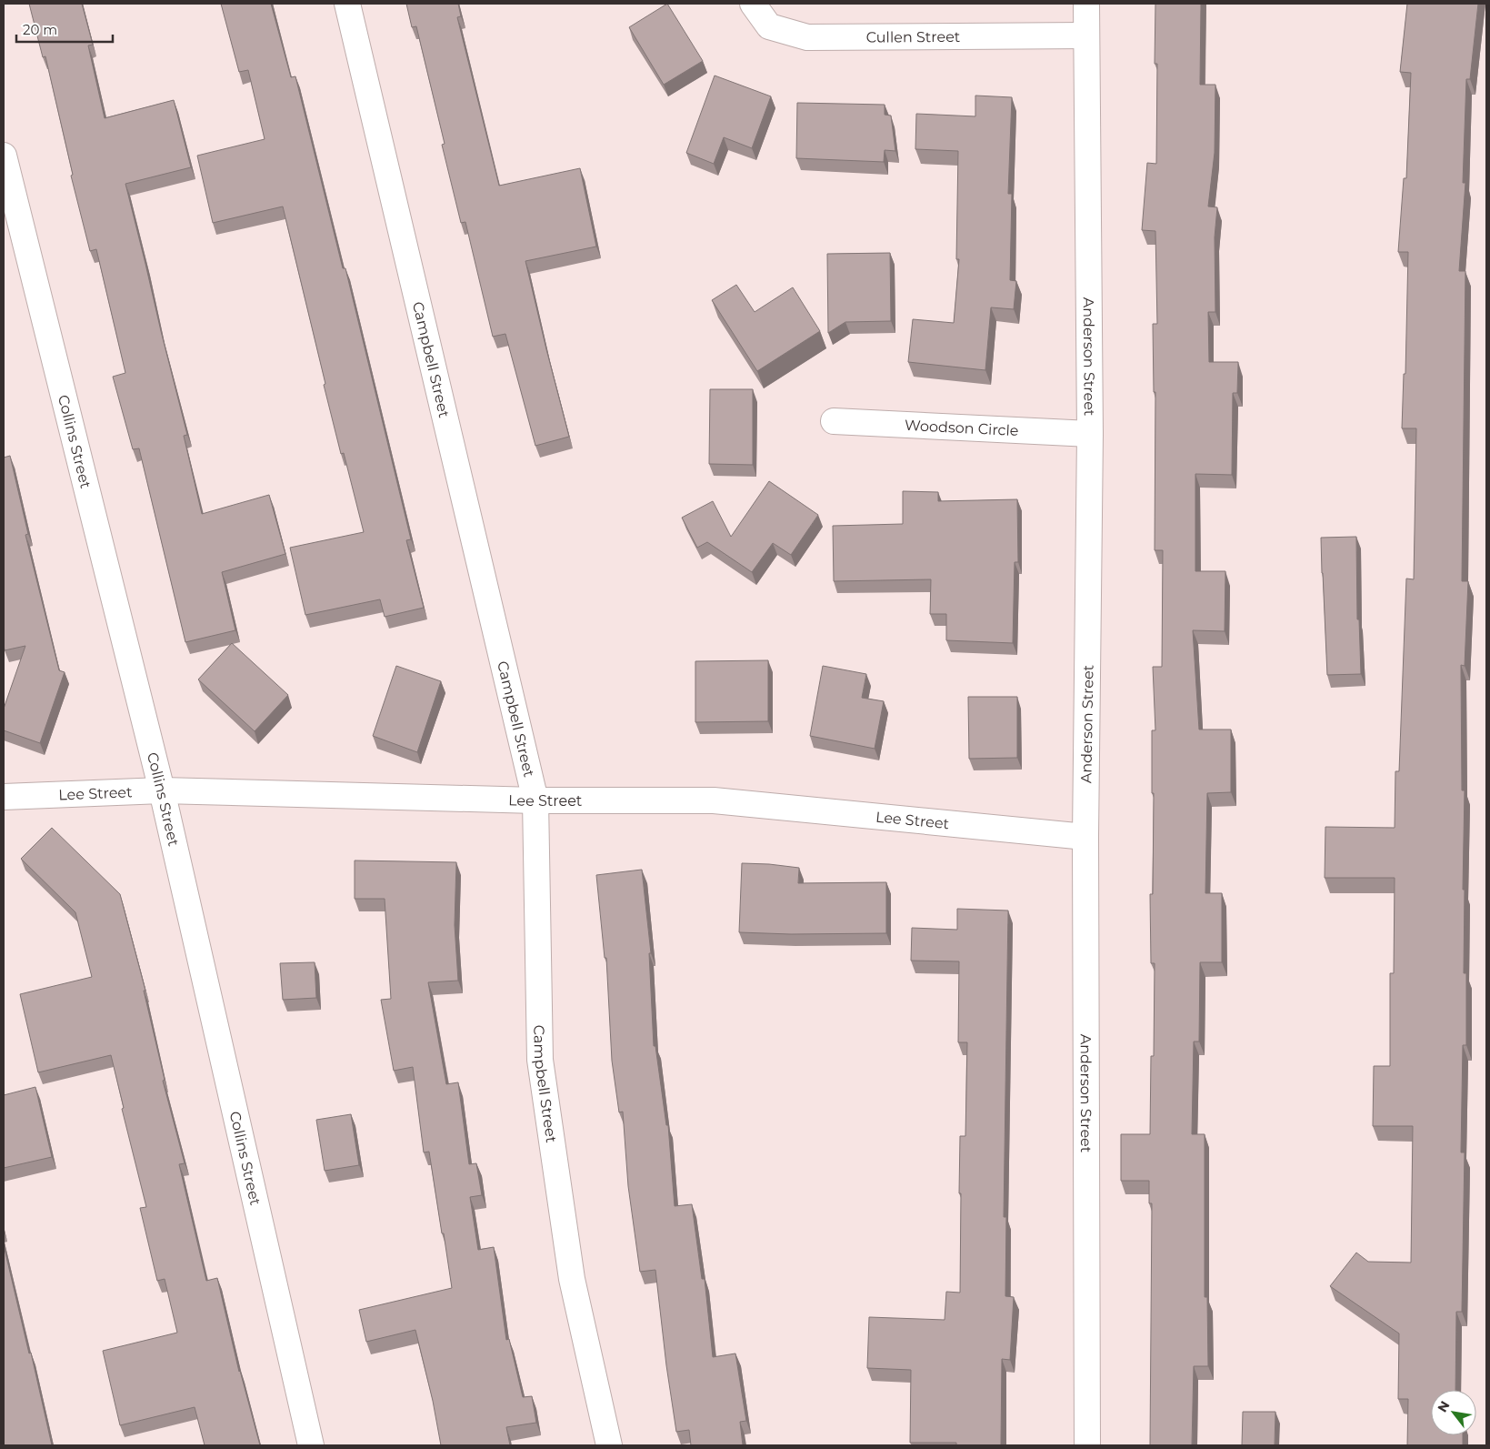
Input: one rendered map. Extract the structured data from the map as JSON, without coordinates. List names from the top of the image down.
{
  "streets": {
    "street": [
      "Cullen Street",
      "Anderson Street",
      "Campbell Street",
      "Woodson Circle",
      "Collins Street",
      "Lee Street"
    ]
  },
  "crossings": [
    ["Cullen Street", "Anderson Street"],
    ["Anderson Street", "Woodson Circle"],
    ["Anderson Street", "Lee Street"],
    ["Campbell Street", "Lee Street"],
    ["Collins Street", "Lee Street"]
  ],
  "scale_bar": "20 m",
  "north": "top left"
}
